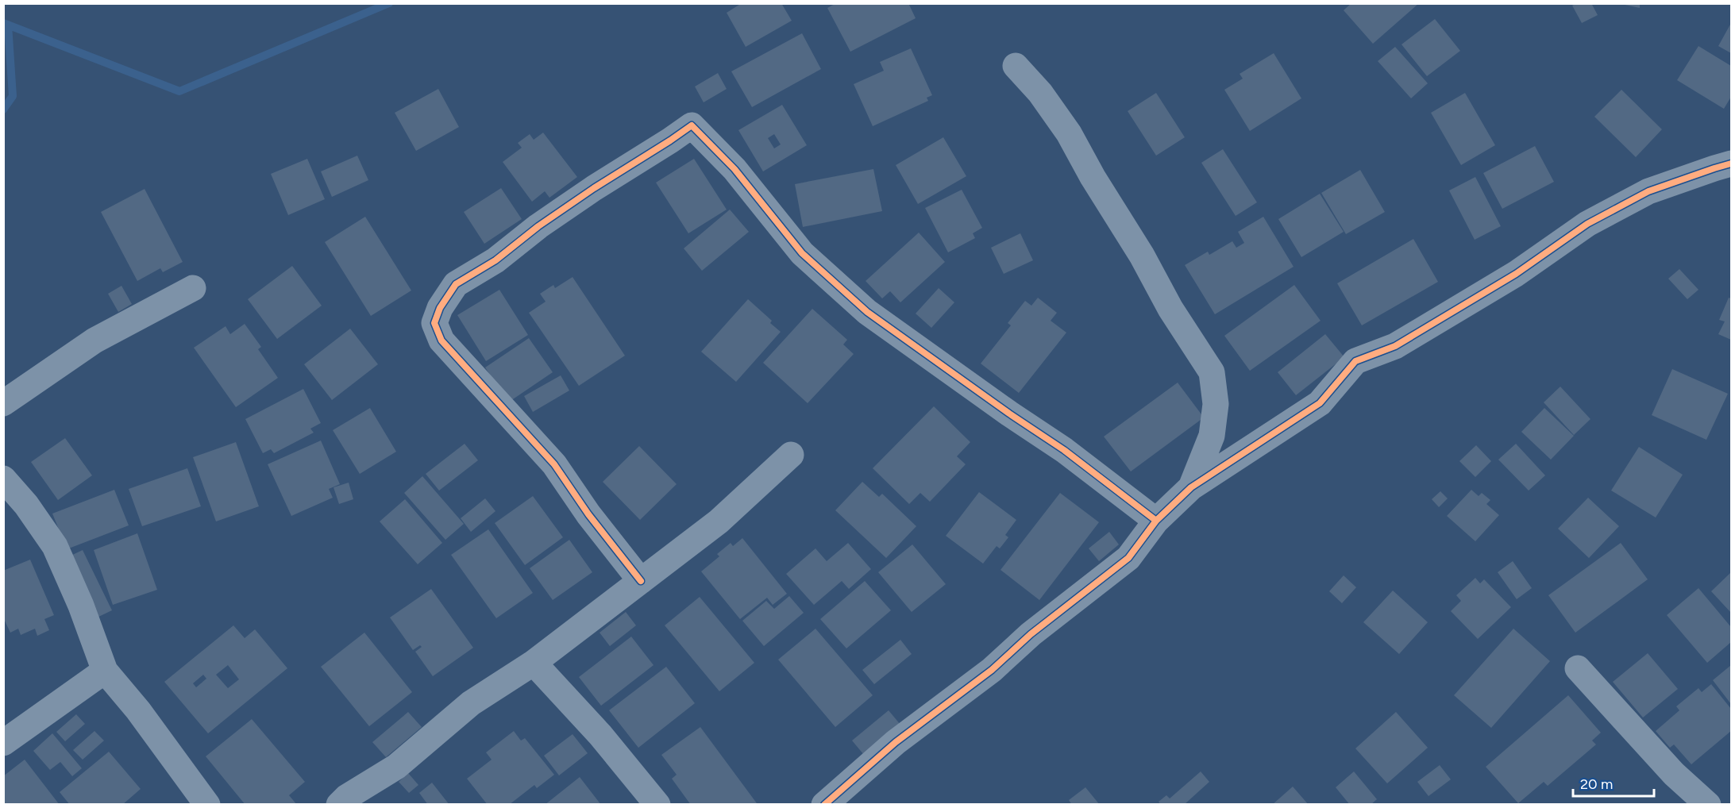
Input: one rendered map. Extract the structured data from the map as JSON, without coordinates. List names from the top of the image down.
{
  "scale_bar": "20 m"
}
